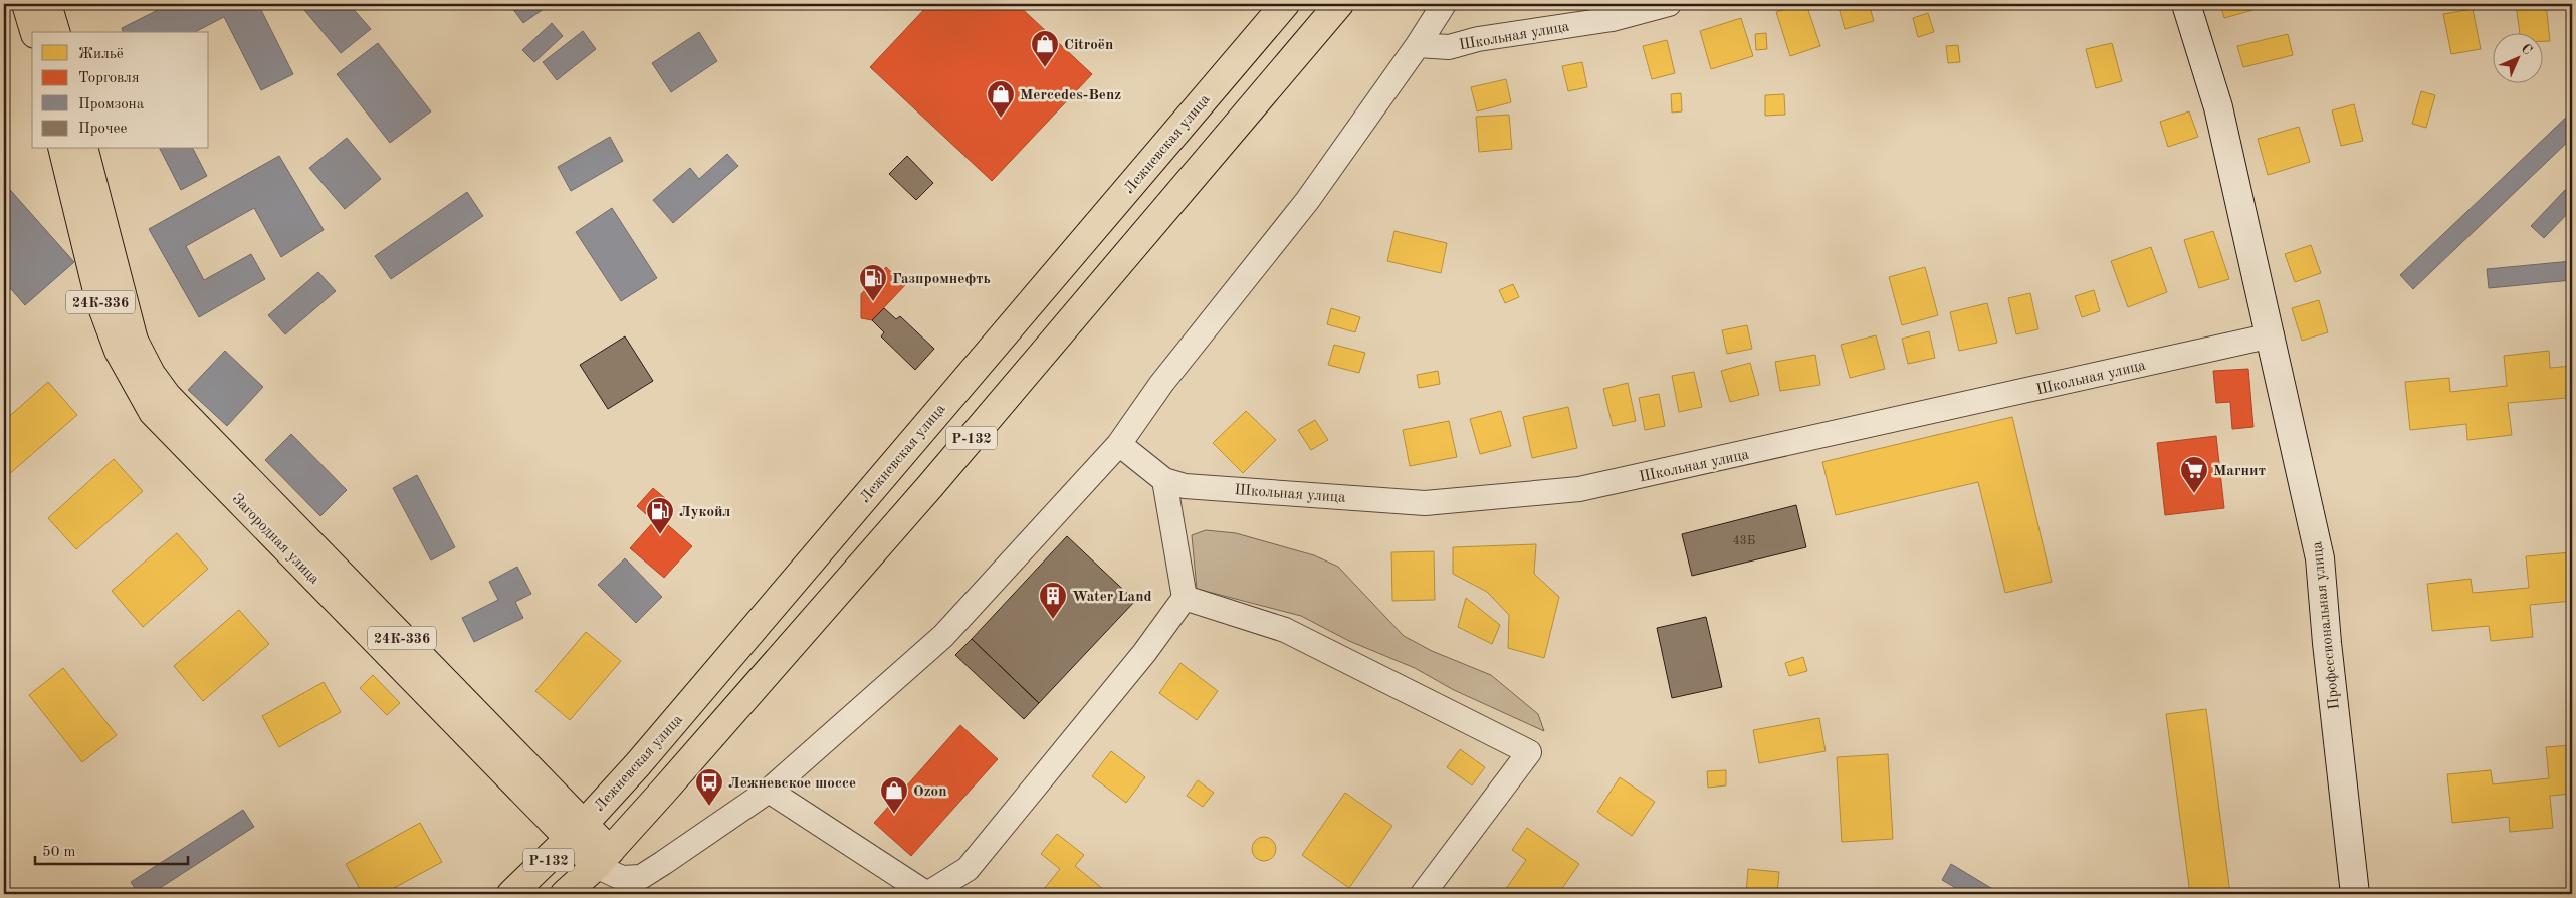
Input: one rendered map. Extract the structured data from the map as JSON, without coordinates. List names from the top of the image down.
{
  "streets": {
    "main road": [
      "Лежневская улица",
      "24К-336",
      "Р-132",
      "Загородная улица"
    ],
    "street": ["Школьная улица", "Профессиональная улица"]
  },
  "crossings": [
    ["Школьная улица", "Профессиональная улица"],
    ["Лежневская улица", "Загородная улица"],
    ["Р-132", "Загородная улица"]
  ],
  "places": {
    "shop": ["Citroën", "Mercedes-Benz", "Ozon"],
    "fuel station": ["Газпромнефть", "Лукойл"],
    "supermarket": ["Магнит"],
    "building": ["Water Land"],
    "bus stop": ["Лежневское шоссе"]
  },
  "house_numbers": ["43Б"],
  "legend": [
    "Жильё",
    "Торговля",
    "Промзона",
    "Прочее"
  ],
  "scale_bar": "50 m",
  "north": "top right"
}
